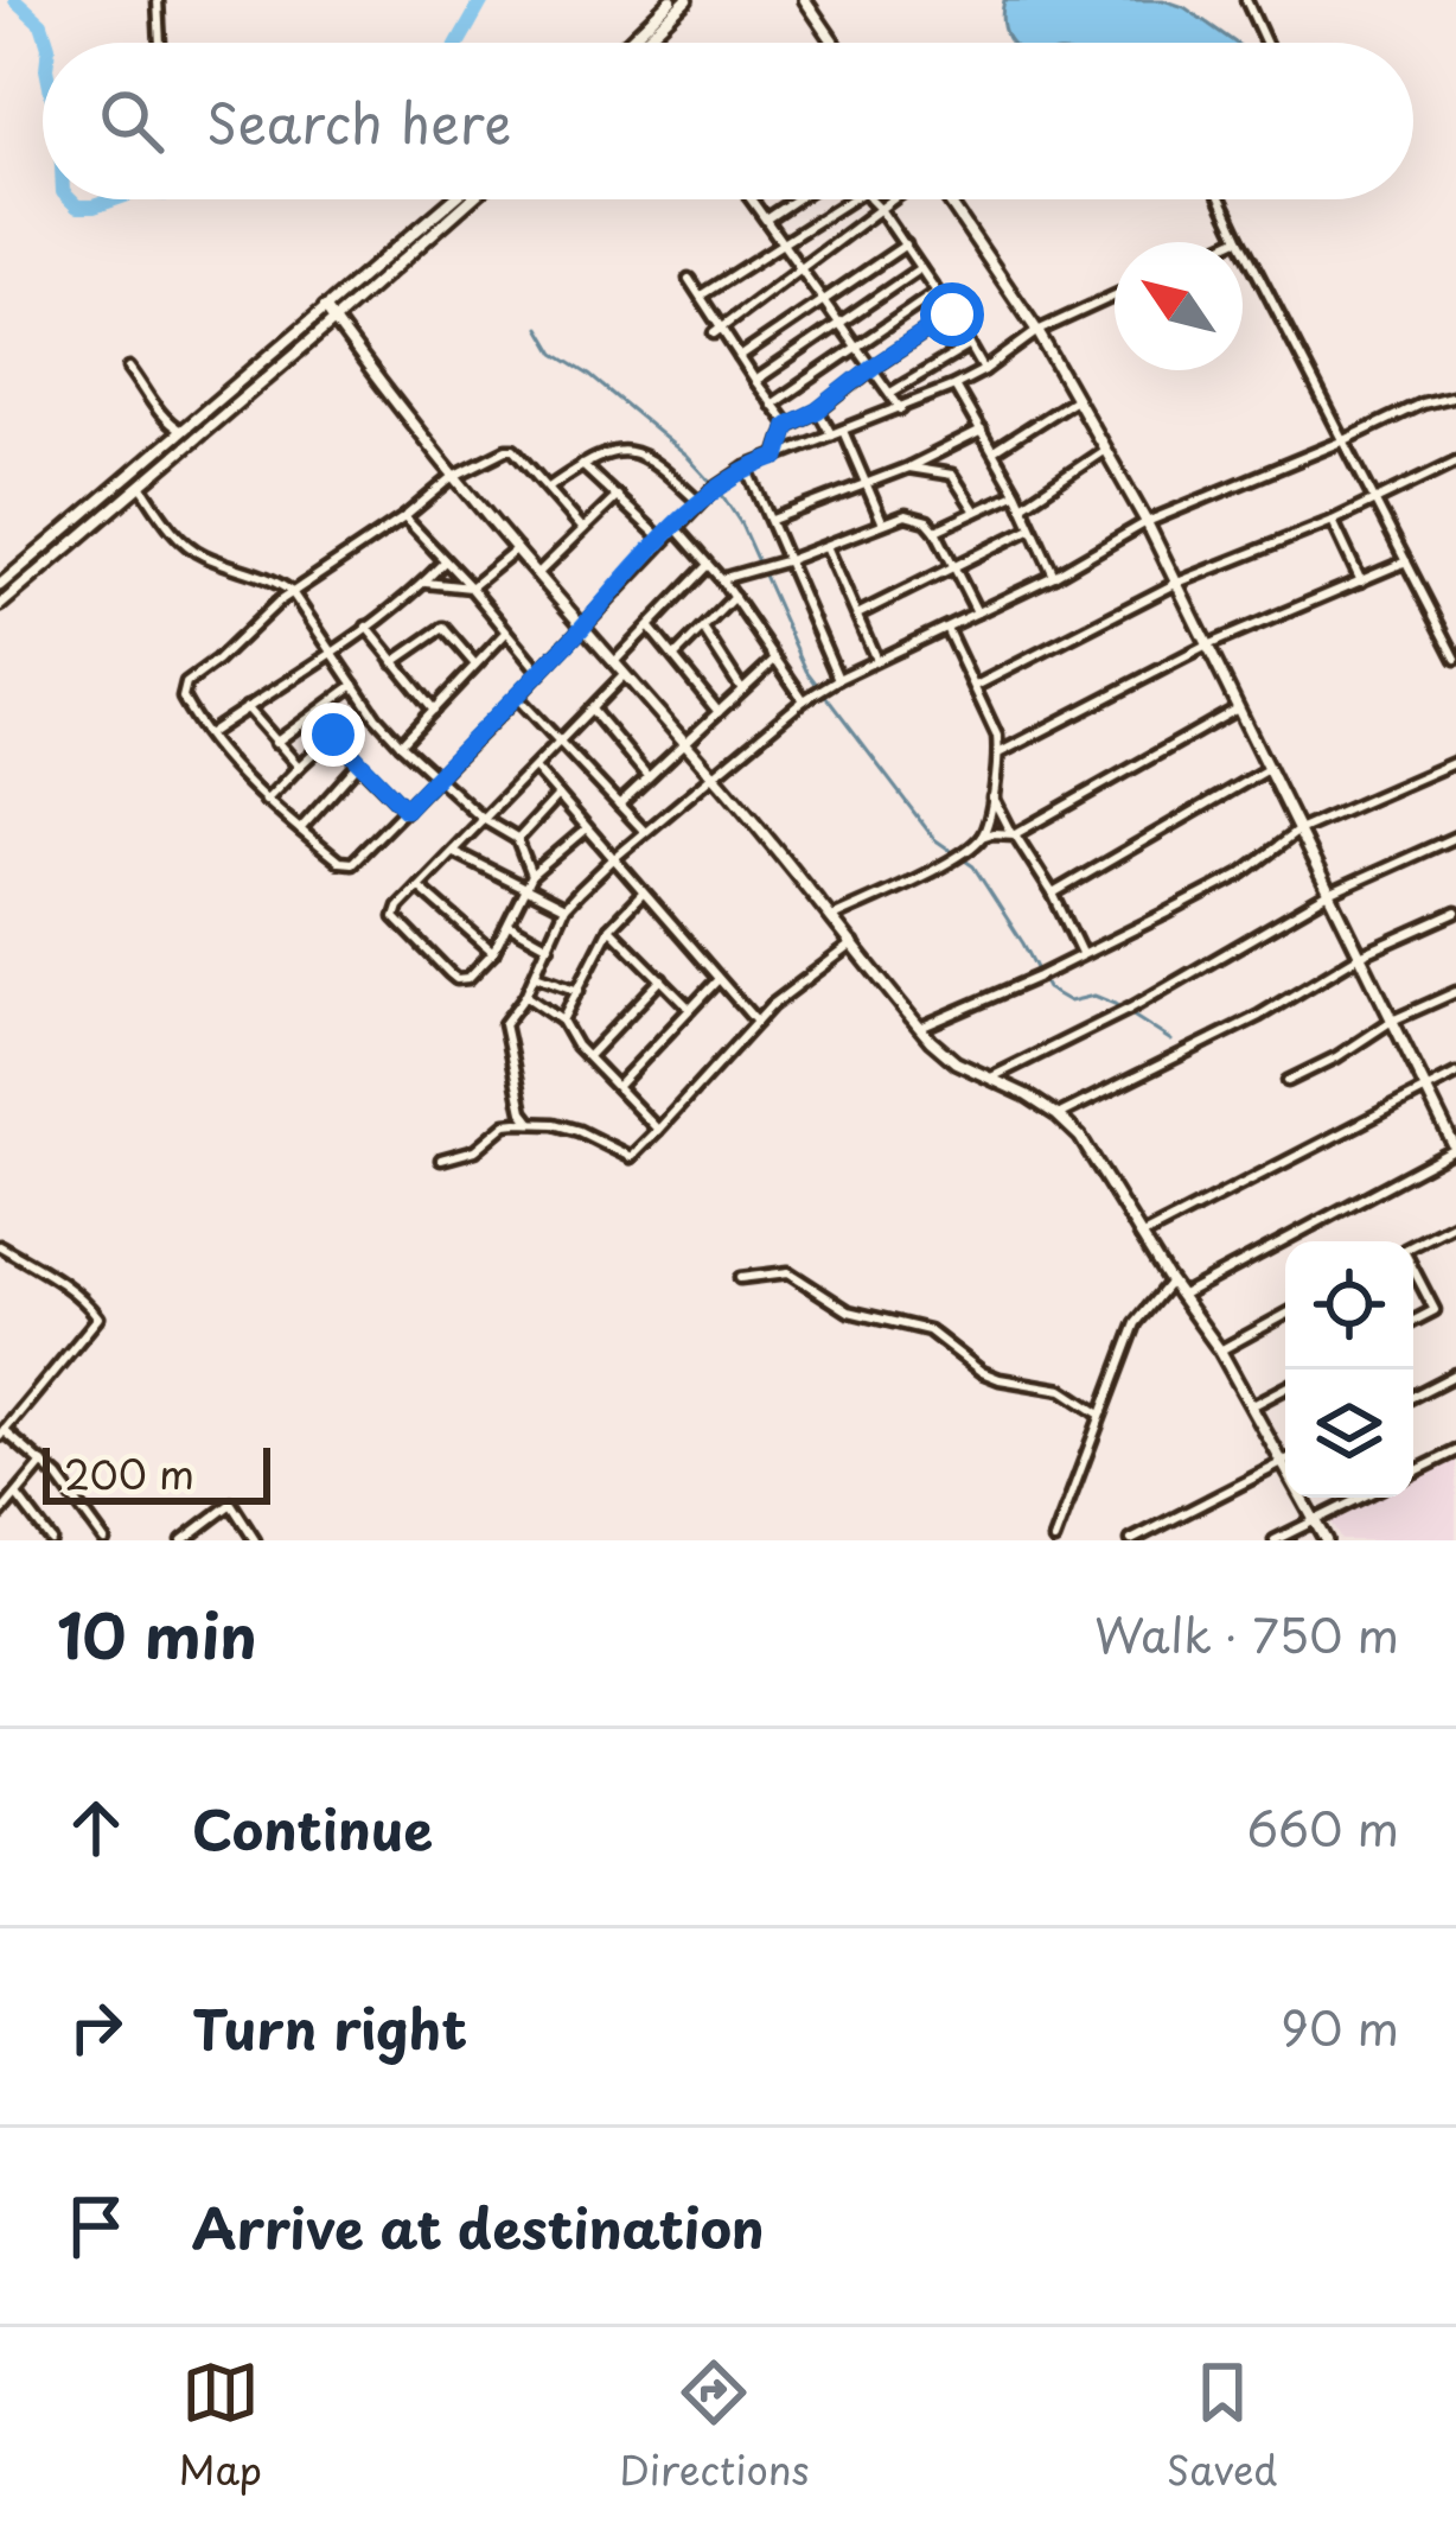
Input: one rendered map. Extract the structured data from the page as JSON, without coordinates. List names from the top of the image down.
{
  "scale_bar": "200 m",
  "north": "top left",
  "page": {
    "search": "Search here",
    "scale": "200 m",
    "heading": ["10 min", "Walk · 750 m"],
    "list": [
      ["Continue", "660 m"],
      ["Turn right", "90 m"],
      "Arrive at destination"
    ],
    "nav": ["Map", "Directions", "Saved"]
  }
}
